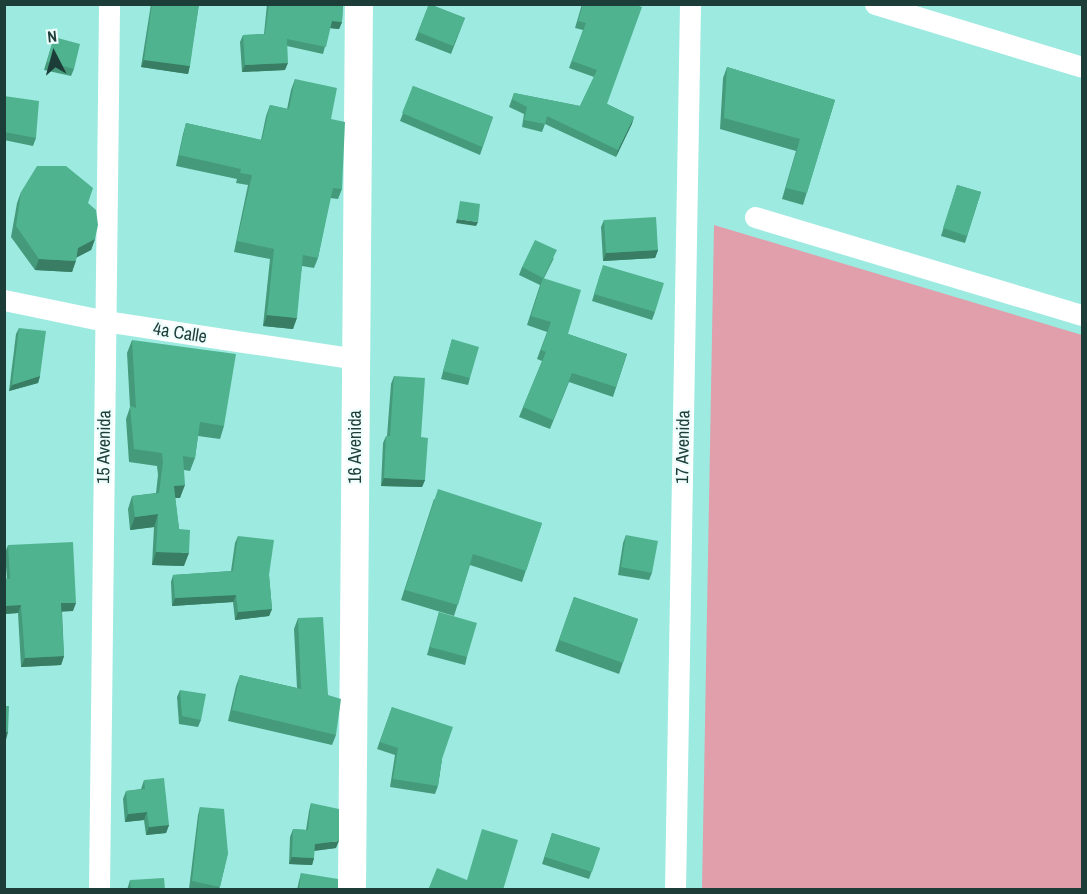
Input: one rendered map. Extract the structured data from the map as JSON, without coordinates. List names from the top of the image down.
{
  "streets": {
    "main road": ["16 Avenida"],
    "street": ["4a Calle", "15 Avenida", "17 Avenida"]
  },
  "crossings": [
    ["4a Calle", "15 Avenida"],
    ["4a Calle", "16 Avenida"]
  ],
  "north": "top"
}
